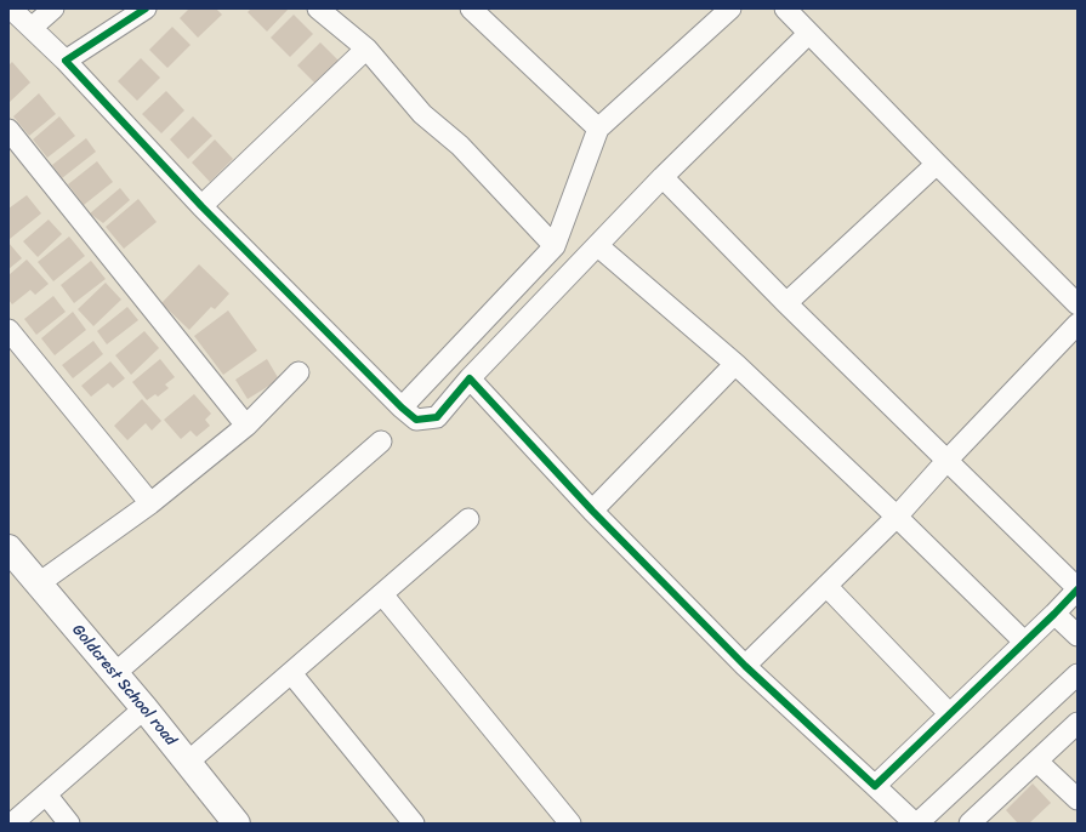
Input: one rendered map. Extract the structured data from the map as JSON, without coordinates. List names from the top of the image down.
{
  "streets": {
    "street": ["Goldcrest School road"]
  }
}
